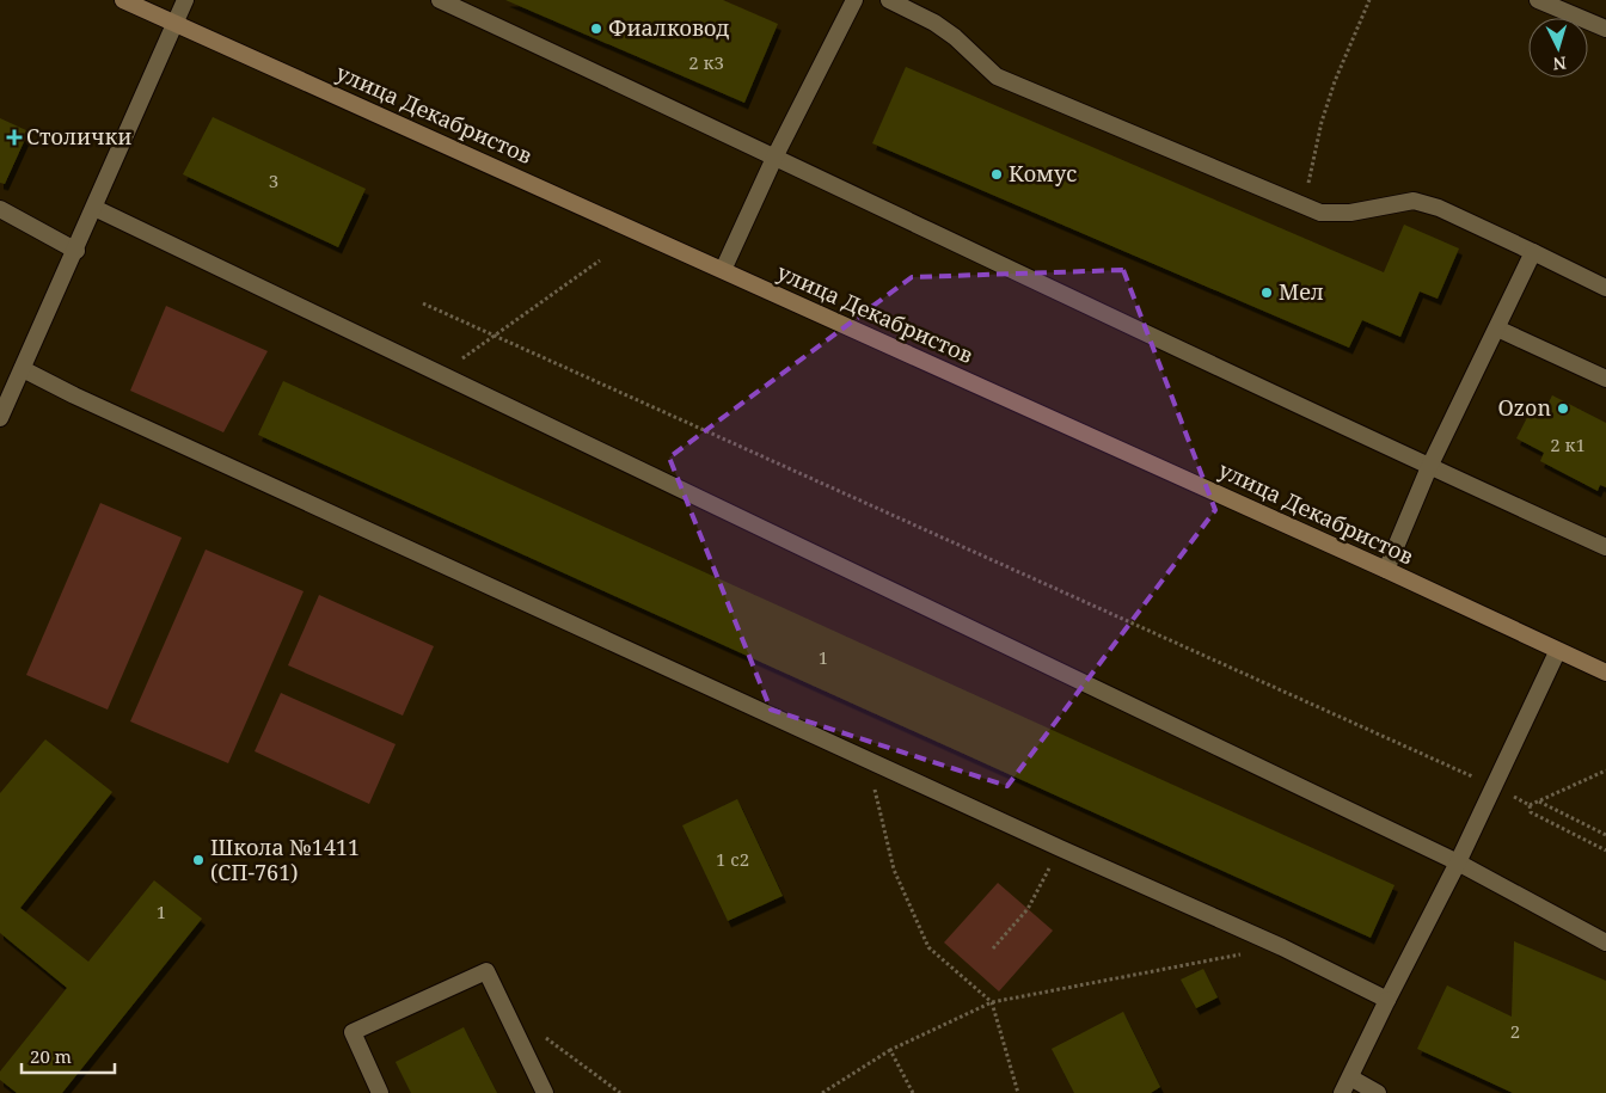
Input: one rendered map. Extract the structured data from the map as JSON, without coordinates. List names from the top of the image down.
{
  "streets": {
    "main road": ["улица Декабристов"]
  },
  "places": {
    "other": [
      "Фиалковод",
      "Комус",
      "Мел",
      "Ozon",
      "Школа №1411 (СП-761)"
    ],
    "health": ["Столички"]
  },
  "house_numbers": [
    "2 к3",
    "3",
    "2 к1",
    "1",
    "1 c2",
    "1",
    "2"
  ],
  "scale_bar": "20 m",
  "north": "bottom"
}
